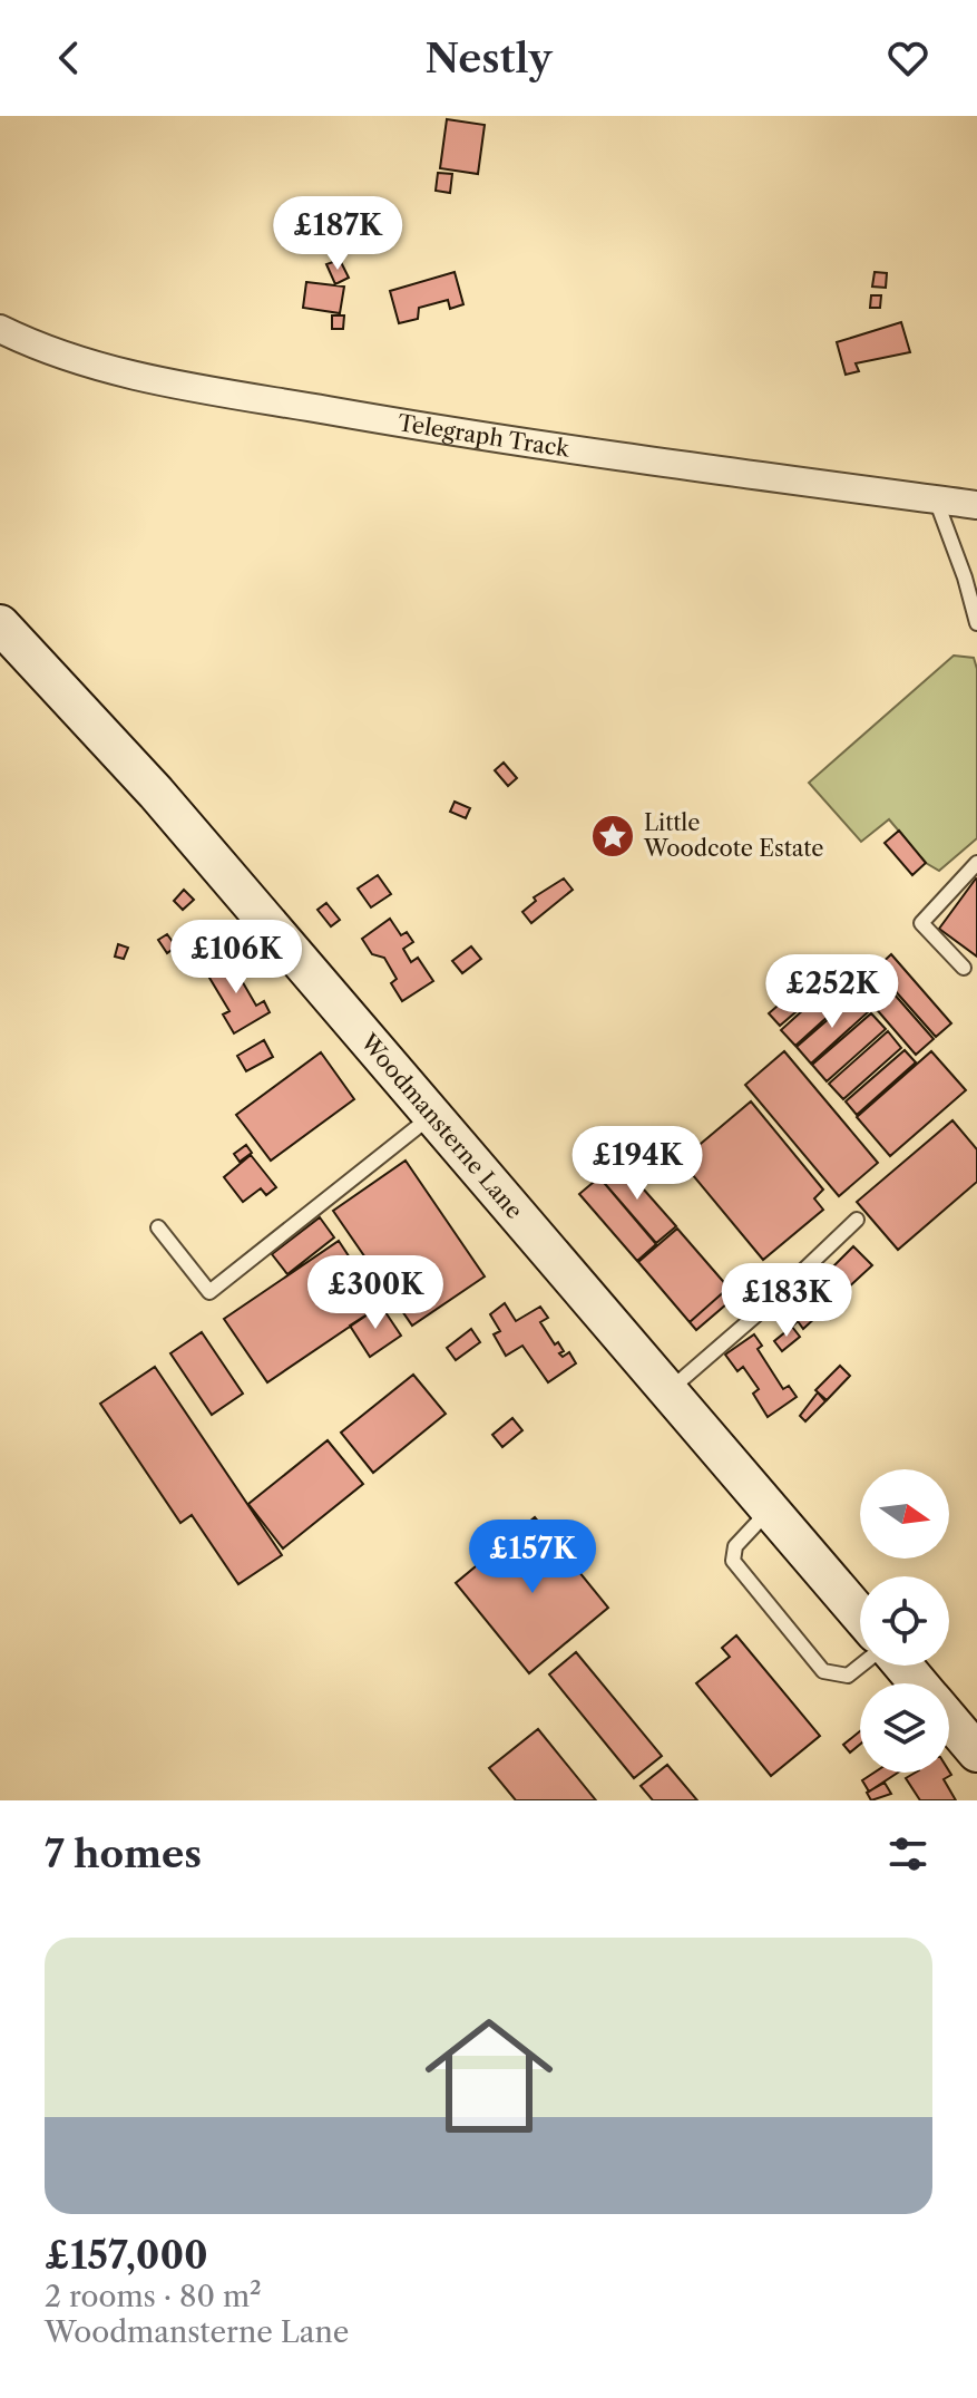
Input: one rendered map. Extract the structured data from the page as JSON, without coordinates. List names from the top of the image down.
{
  "streets": {
    "street": ["Telegraph Track", "Woodmansterne Lane"]
  },
  "places": {
    "place": ["Little Woodcote Estate"]
  },
  "north": "right",
  "page": {
    "header": "Nestly",
    "price": [
      "£187K",
      "£106K",
      "£252K",
      "£194K",
      "£300K",
      "£183K",
      "£157K"
    ],
    "heading": "7 homes",
    "list": [
      {
        "name": "£157,000",
        "note": "2 rooms · 80 m² · Woodmansterne Lane"
      }
    ]
  }
}
